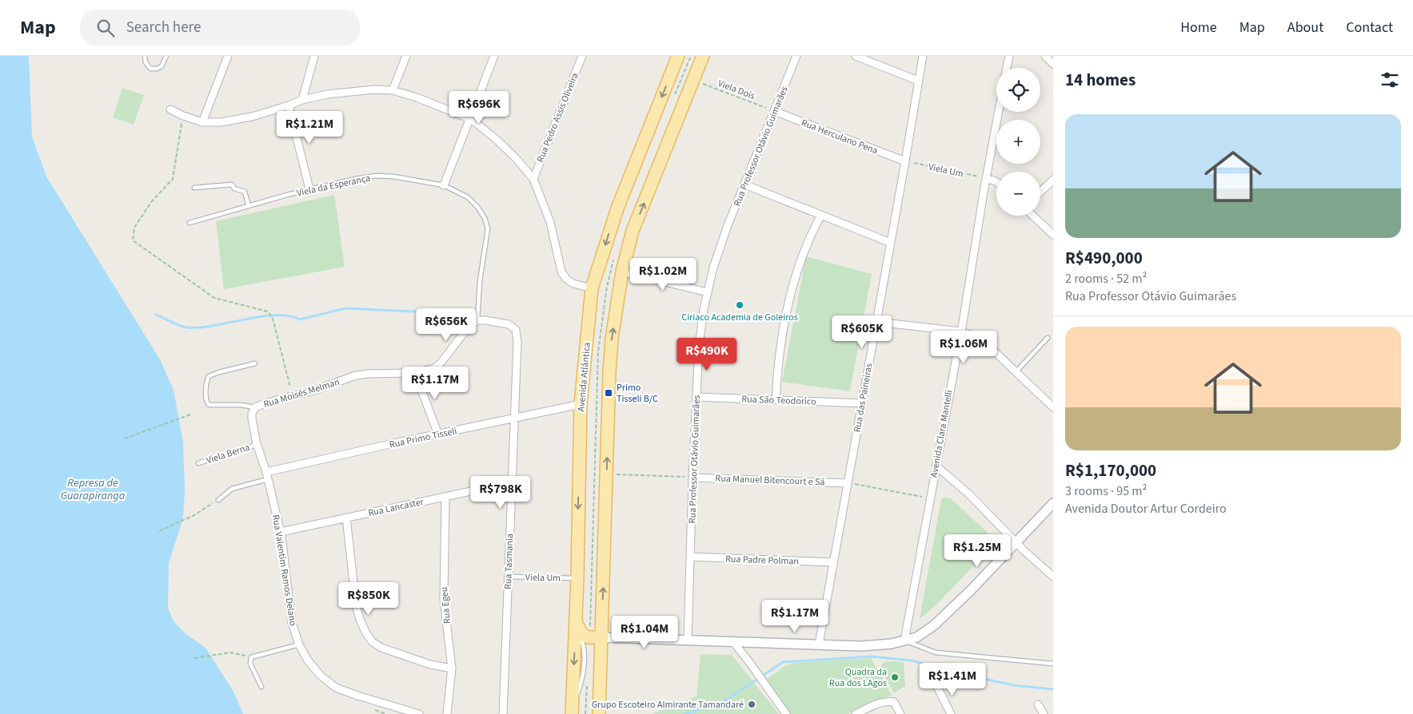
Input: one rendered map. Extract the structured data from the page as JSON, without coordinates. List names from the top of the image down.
{
  "streets": {
    "main road": ["Avenida Atlântica"],
    "street": [
      "Rua Pedro Assis Oliveira",
      "Rua Herculano Pena",
      "Rua Professor Otávio Guimarães",
      "Rua Moisés Melman",
      "Rua das Paineiras",
      "Rua São Teodorico",
      "Avenida Clara Mantelli",
      "Rua Primo Tisseli",
      "Rua Manuel Bitencourt e Sá",
      "Rua Lancaster",
      "Rua Padre Polman",
      "Rua Tasmania",
      "Rua Valentim Ramos Delano",
      "Rua Egeu"
    ],
    "lane": ["Viela Um", "Viela da Esperança", "Viela Berna"],
    "path": ["Viela Dois"]
  },
  "crossings": [
    ["Viela Dois", "Rua Herculano Pena"],
    ["Viela Dois", "Rua Professor Otávio Guimarães"],
    ["Rua Herculano Pena", "Rua Professor Otávio Guimarães"],
    ["Rua Herculano Pena", "Viela Um"],
    ["Rua Herculano Pena", "Rua das Paineiras"],
    ["Rua Professor Otávio Guimarães", "Rua São Teodorico"],
    ["Rua Professor Otávio Guimarães", "Rua Manuel Bitencourt e Sá"],
    ["Rua Professor Otávio Guimarães", "Rua Padre Polman"],
    ["Viela Um", "Avenida Atlântica"],
    ["Viela Um", "Rua das Paineiras"],
    ["Viela Um", "Avenida Clara Mantelli"],
    ["Viela Um", "Rua Tasmania"],
    ["Viela da Esperança", "Rua Moisés Melman"],
    ["Viela da Esperança", "Rua Tasmania"],
    ["Avenida Atlântica", "Rua Primo Tisseli"],
    ["Rua Moisés Melman", "Rua Primo Tisseli"],
    ["Rua Moisés Melman", "Viela Berna"],
    ["Rua Moisés Melman", "Rua Tasmania"],
    ["Rua Moisés Melman", "Rua Valentim Ramos Delano"],
    ["Rua das Paineiras", "Rua São Teodorico"],
    ["Rua das Paineiras", "Rua Manuel Bitencourt e Sá"],
    ["Rua das Paineiras", "Rua Padre Polman"],
    ["Rua Primo Tisseli", "Rua Tasmania"],
    ["Rua Primo Tisseli", "Rua Valentim Ramos Delano"],
    ["Rua Lancaster", "Rua Tasmania"],
    ["Rua Lancaster", "Rua Valentim Ramos Delano"],
    ["Rua Lancaster", "Rua Egeu"]
  ],
  "water": ["Represa de Guarapiranga"],
  "places": {
    "other": ["Ciriaco Academia de Goleiros", "Quadra da Rua dos LAgos", "Grupo Escoteiro Almirante Tamandaré"],
    "transit": ["Primo Tisseli B/C"]
  },
  "page": {
    "header": "Map",
    "search": "Search here",
    "nav": [
      "Home",
      "Map",
      "About",
      "Contact"
    ],
    "heading": "14 homes",
    "map_buttons": ["+", "−"],
    "price": [
      "R$696K",
      "R$1.21M",
      "R$1.02M",
      "R$656K",
      "R$605K",
      "R$1.06M",
      "R$490K",
      "R$1.17M",
      "R$798K",
      "R$1.25M",
      "R$850K",
      "R$1.17M",
      "R$1.04M",
      "R$1.41M"
    ],
    "list": [
      {
        "name": "R$490,000",
        "note": "2 rooms · 52 m² · Rua Professor Otávio Guimarães"
      },
      {
        "name": "R$1,170,000",
        "note": "3 rooms · 95 m² · Avenida Doutor Artur Cordeiro"
      }
    ]
  }
}
